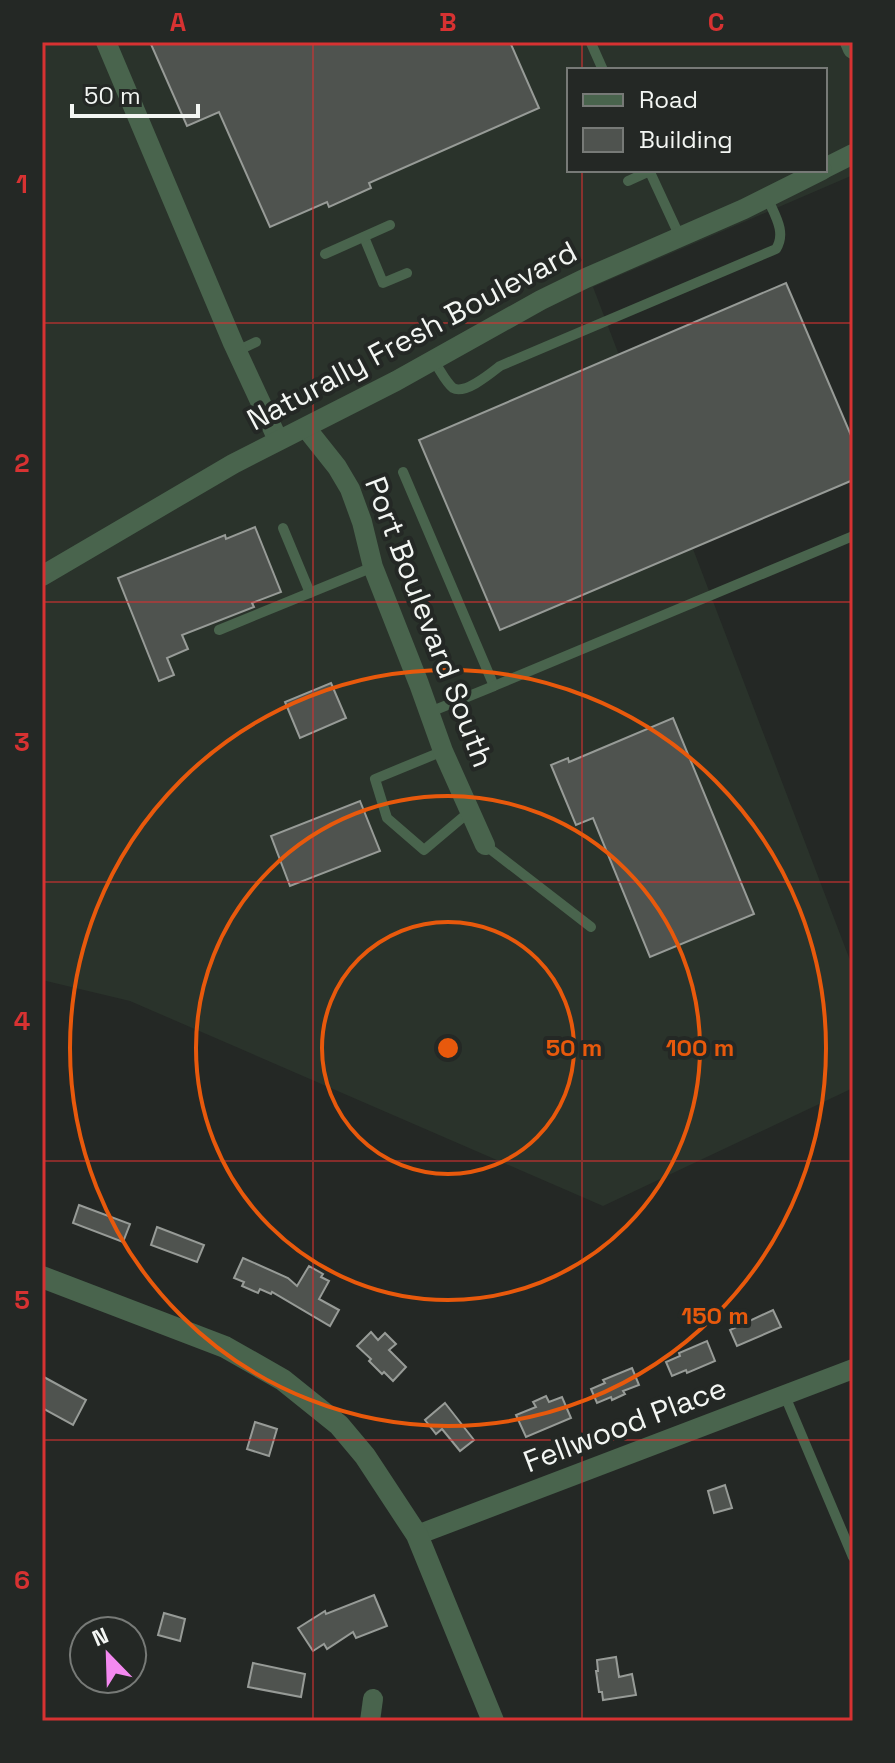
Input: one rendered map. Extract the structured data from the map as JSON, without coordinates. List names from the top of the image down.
{
  "streets": {
    "street": ["Naturally Fresh Boulevard", "Port Boulevard South", "Fellwood Place"]
  },
  "crossings": [
    ["Naturally Fresh Boulevard", "Port Boulevard South"]
  ],
  "legend": ["Road", "Building"],
  "scale_bar": "50 m",
  "north": "top left",
  "grid": {
    "columns": ["A", "B", "C"],
    "rows": [
      "1",
      "2",
      "3",
      "4",
      "5",
      "6"
    ]
  },
  "rings": ["50 m", "100 m", "150 m"]
}
